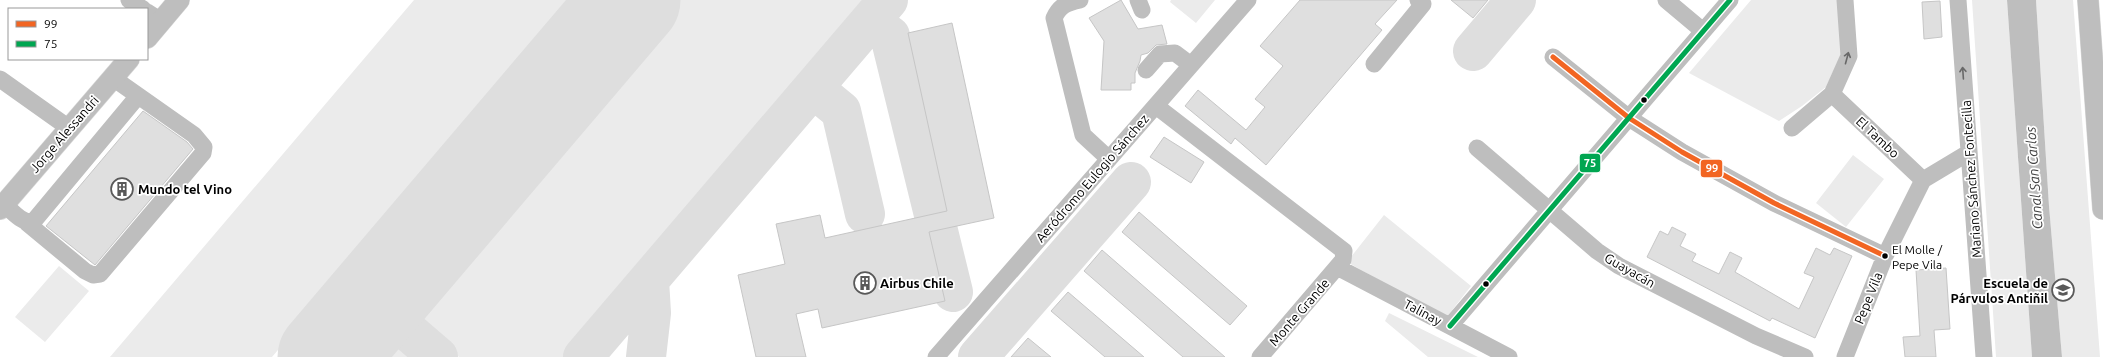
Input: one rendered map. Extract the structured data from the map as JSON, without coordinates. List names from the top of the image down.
{
  "streets": {
    "main road": ["Jorge Alessandri"],
    "street": [
      "El Tambo",
      "Aeródromo Eulogio Sánchez",
      "Mariano Sánchez Fontecilla",
      "Guayacán",
      "Pepe Vila",
      "Monte Grande",
      "Talinay"
    ]
  },
  "crossings": [
    ["El Tambo", "Pepe Vila"],
    ["Monte Grande", "Talinay"]
  ],
  "water": ["Canal San Carlos"],
  "places": {
    "building": ["Mundo tel Vino", "Airbus Chile"],
    "other": ["El Molle / Pepe Vila"],
    "school or university": ["Escuela de Párvulos Antiñil"]
  },
  "lines": ["transit line 75", "transit line 99"],
  "legend": ["99", "75"]
}
